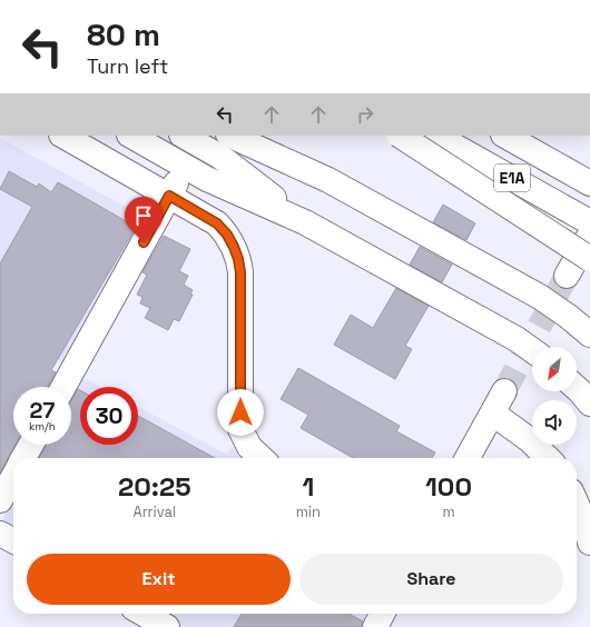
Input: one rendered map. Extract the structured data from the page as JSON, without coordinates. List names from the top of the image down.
{
  "streets": {
    "main road": ["E1A"]
  },
  "north": "bottom left",
  "page": {
    "turn": ["80 m", "Turn left"],
    "speed": "27 km/h",
    "limit": "30",
    "eta": [
      "20:25",
      "Arrival",
      "1",
      "min",
      "100",
      "m"
    ],
    "buttons": ["Exit", "Share"]
  }
}
